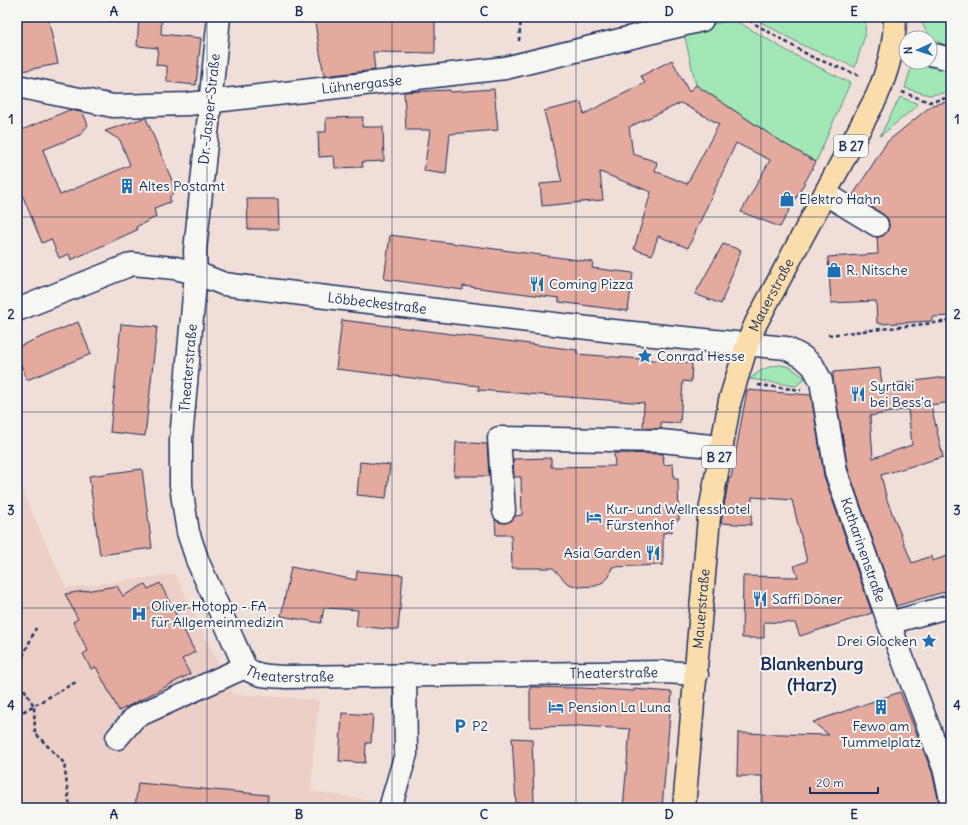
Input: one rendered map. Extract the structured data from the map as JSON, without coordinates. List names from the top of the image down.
{
  "streets": {
    "main road": ["B 27", "Mauerstraße"],
    "street": [
      "Lühnergasse",
      "Dr.-Jasper-Straße",
      "Löbbeckestraße",
      "Theaterstraße",
      "Katharinenstraße"
    ]
  },
  "crossings": [
    ["Lühnergasse", "Dr.-Jasper-Straße"],
    ["Dr.-Jasper-Straße", "Löbbeckestraße"],
    ["Dr.-Jasper-Straße", "Theaterstraße"],
    ["Mauerstraße", "Löbbeckestraße"],
    ["Mauerstraße", "Theaterstraße"],
    ["Mauerstraße", "Katharinenstraße"],
    ["Löbbeckestraße", "Theaterstraße"],
    ["Löbbeckestraße", "Katharinenstraße"]
  ],
  "districts": ["Blankenburg (Harz)"],
  "places": {
    "building": ["Altes Postamt", "Fewo am Tummelplatz"],
    "shop": ["Elektro Hahn", "R. Nitsche"],
    "restaurant": [
      "Coming Pizza",
      "Syrtaki bei Bess'a",
      "Asia Garden",
      "Saffi Döner"
    ],
    "place": ["Conrad Hesse", "Drei Glocken"],
    "hotel": ["Kur- und Wellnesshotel Fürstenhof", "Pension La Luna"],
    "hospital": ["Oliver Hotopp - FA für Allgemeinmedizin"],
    "parking": ["P2"]
  },
  "scale_bar": "20 m",
  "north": "left",
  "grid": {
    "columns": [
      "A",
      "B",
      "C",
      "D",
      "E"
    ],
    "rows": [
      "1",
      "2",
      "3",
      "4"
    ]
  }
}
